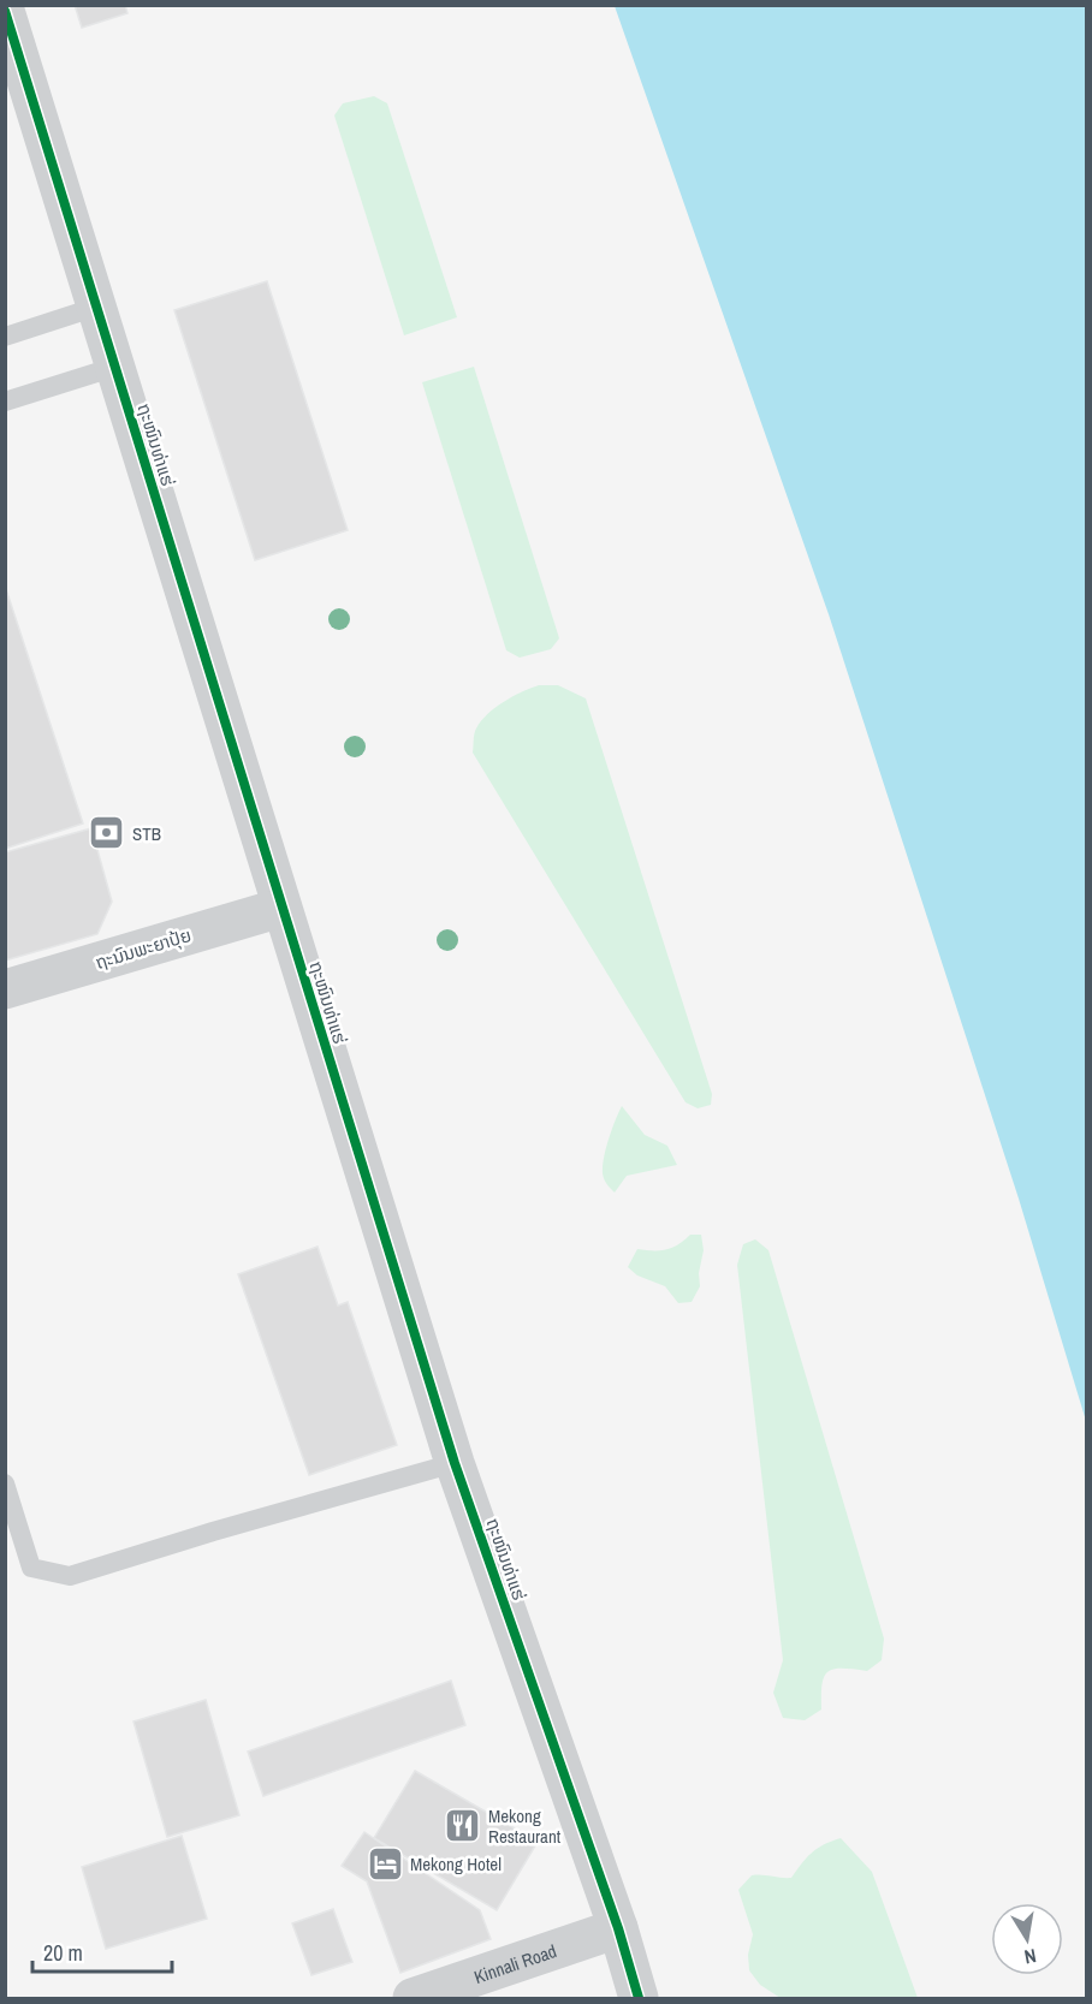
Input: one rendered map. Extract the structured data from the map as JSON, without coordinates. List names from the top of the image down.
{
  "streets": {
    "street": ["ຖະໜົນທ່າແຮ່", "ຖະນົນພະຍາປຸ້ຍ", "Kinnali Road"]
  },
  "crossings": [
    ["ຖະໜົນທ່າແຮ່", "ຖະນົນພະຍາປຸ້ຍ"],
    ["ຖະໜົນທ່າແຮ່", "Kinnali Road"]
  ],
  "places": {
    "bank": ["STB"],
    "restaurant": ["Mekong Restaurant"],
    "hotel": ["Mekong Hotel"]
  },
  "scale_bar": "20 m",
  "north": "bottom"
}
